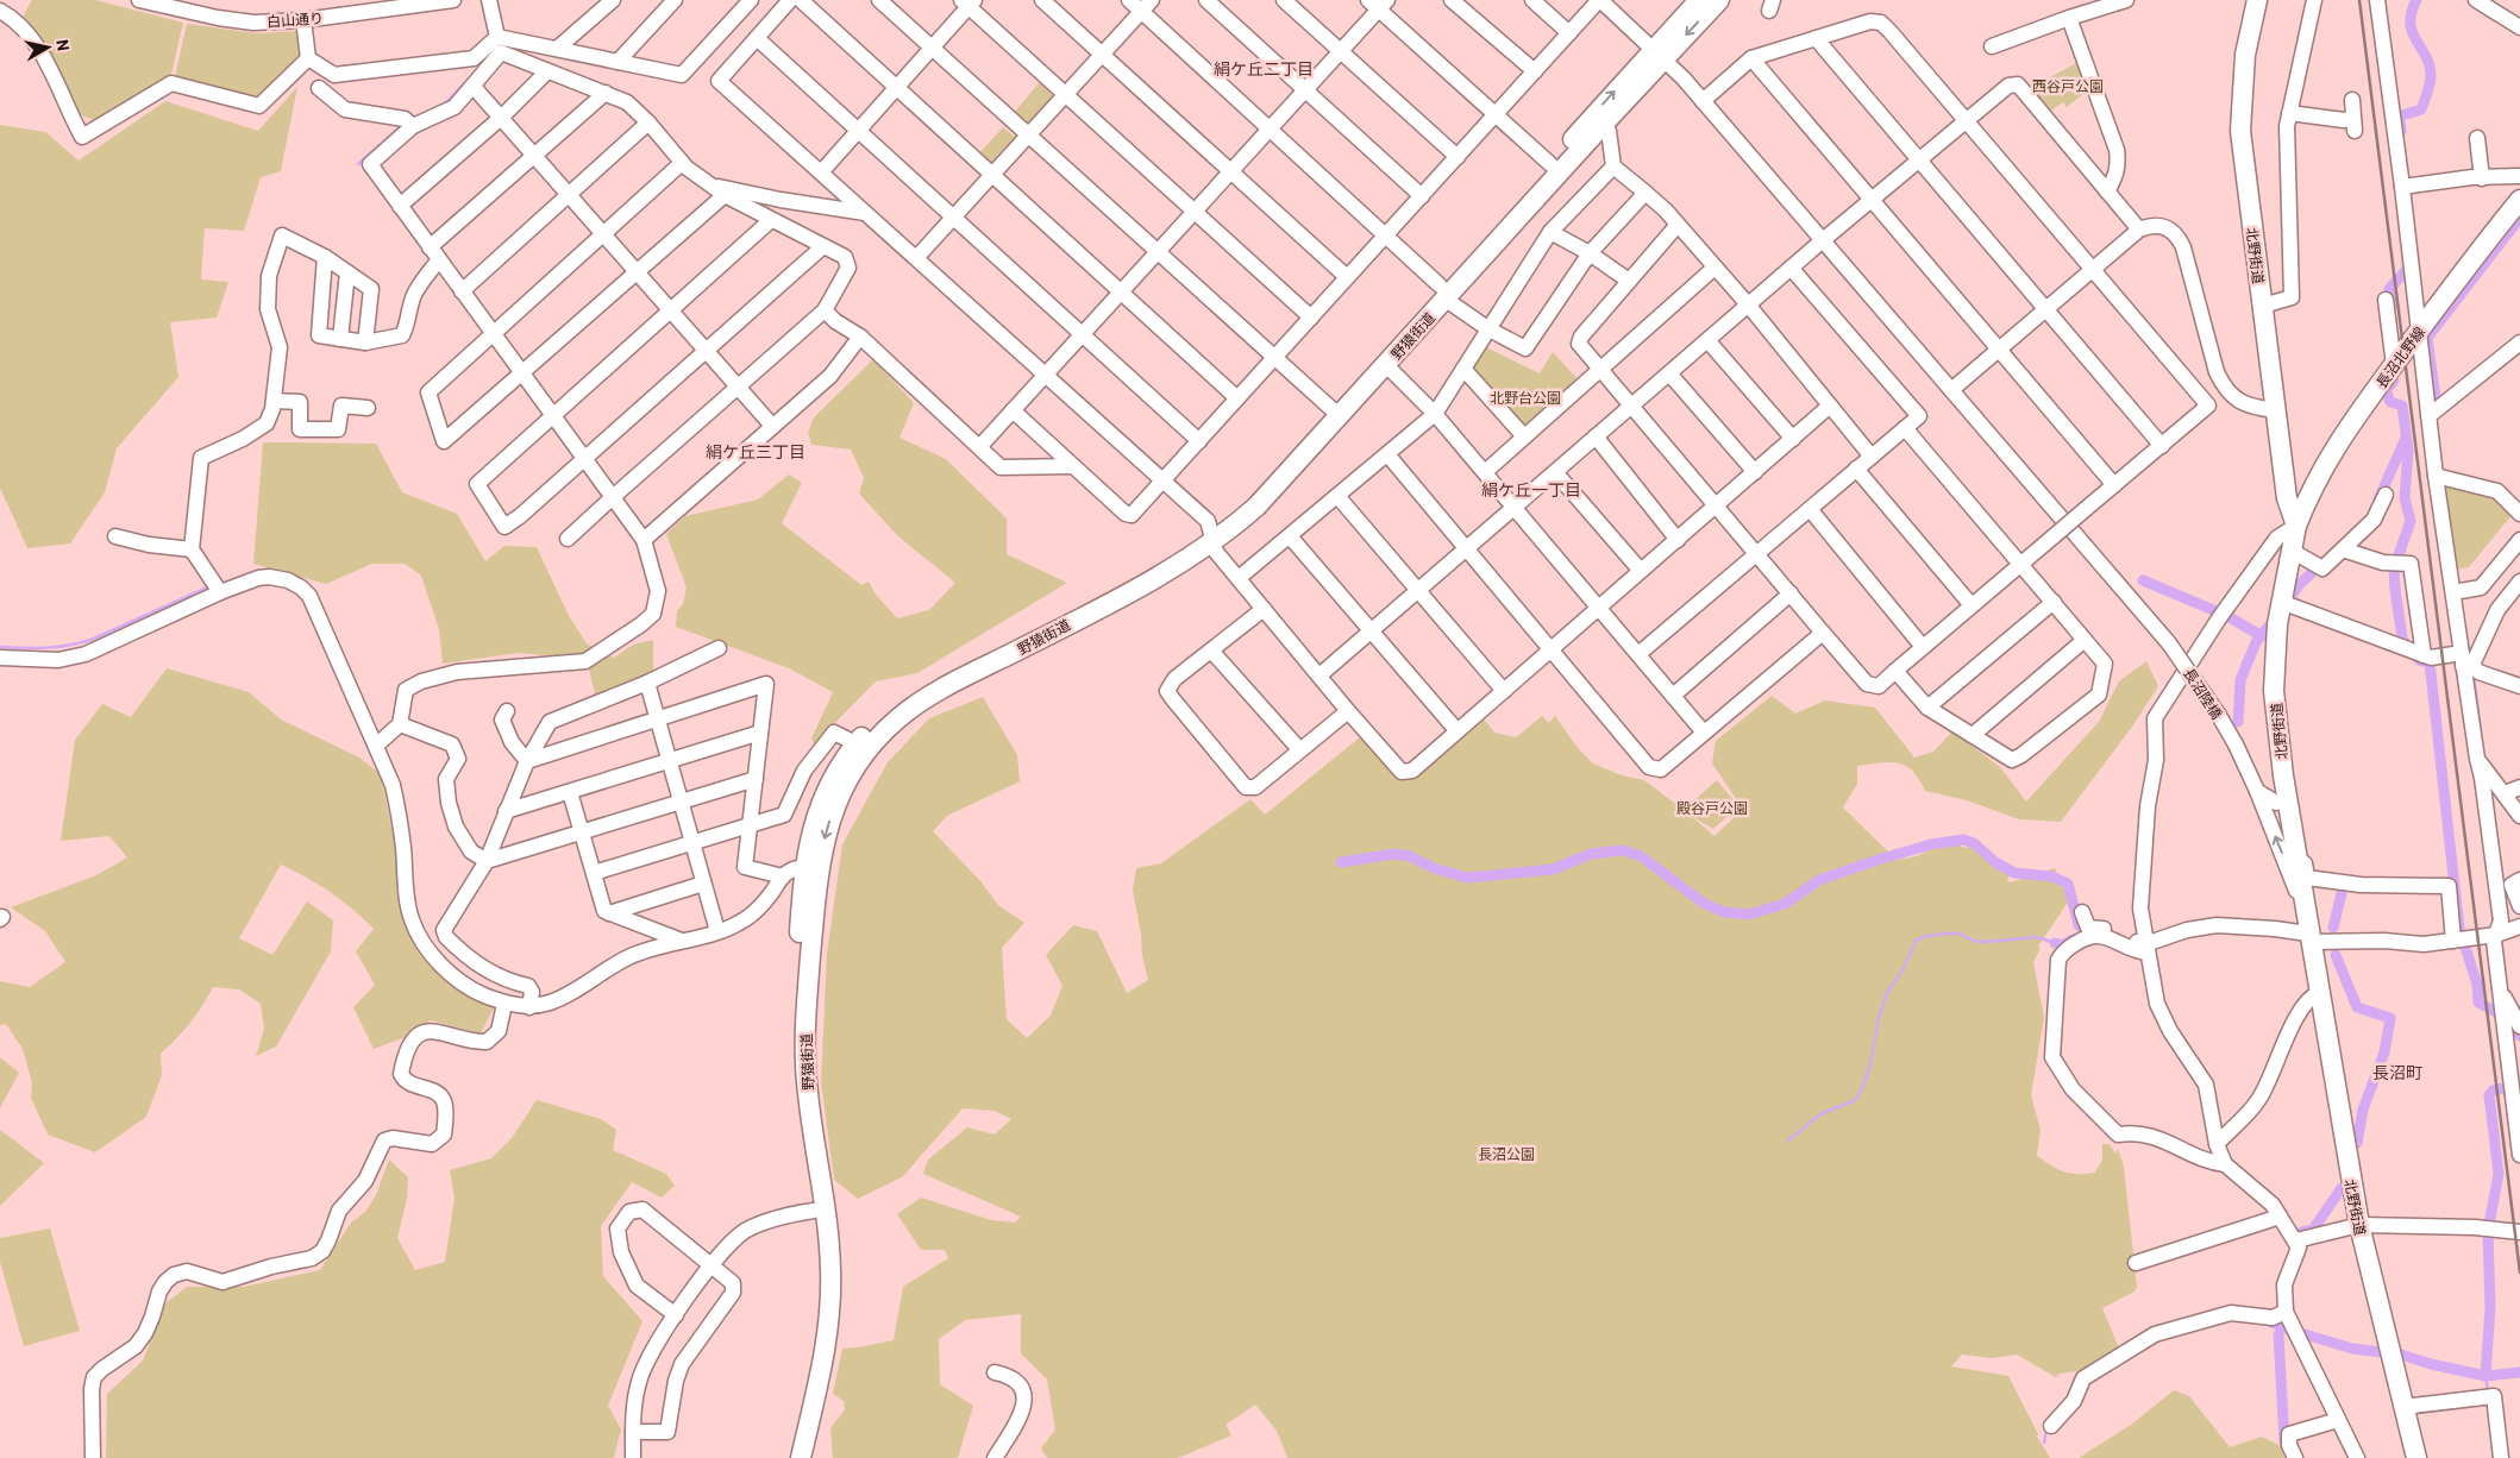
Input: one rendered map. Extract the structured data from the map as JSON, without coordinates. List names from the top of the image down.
{
  "streets": {
    "main road": ["北野街道", "野猿街道", "長沼北野線"],
    "street": ["白山通り", "長沼陸橋"]
  },
  "crossings": [
    ["北野街道", "長沼北野線"],
    ["北野街道", "長沼陸橋"],
    ["野猿街道", "長沼陸橋"]
  ],
  "districts": [
    "絹ケ丘二丁目",
    "絹ケ丘三丁目",
    "絹ケ丘一丁目",
    "長沼町"
  ],
  "parks": [
    "西谷戸公園",
    "北野台公園",
    "殿谷戸公園",
    "長沼公園"
  ],
  "north": "right"
}
